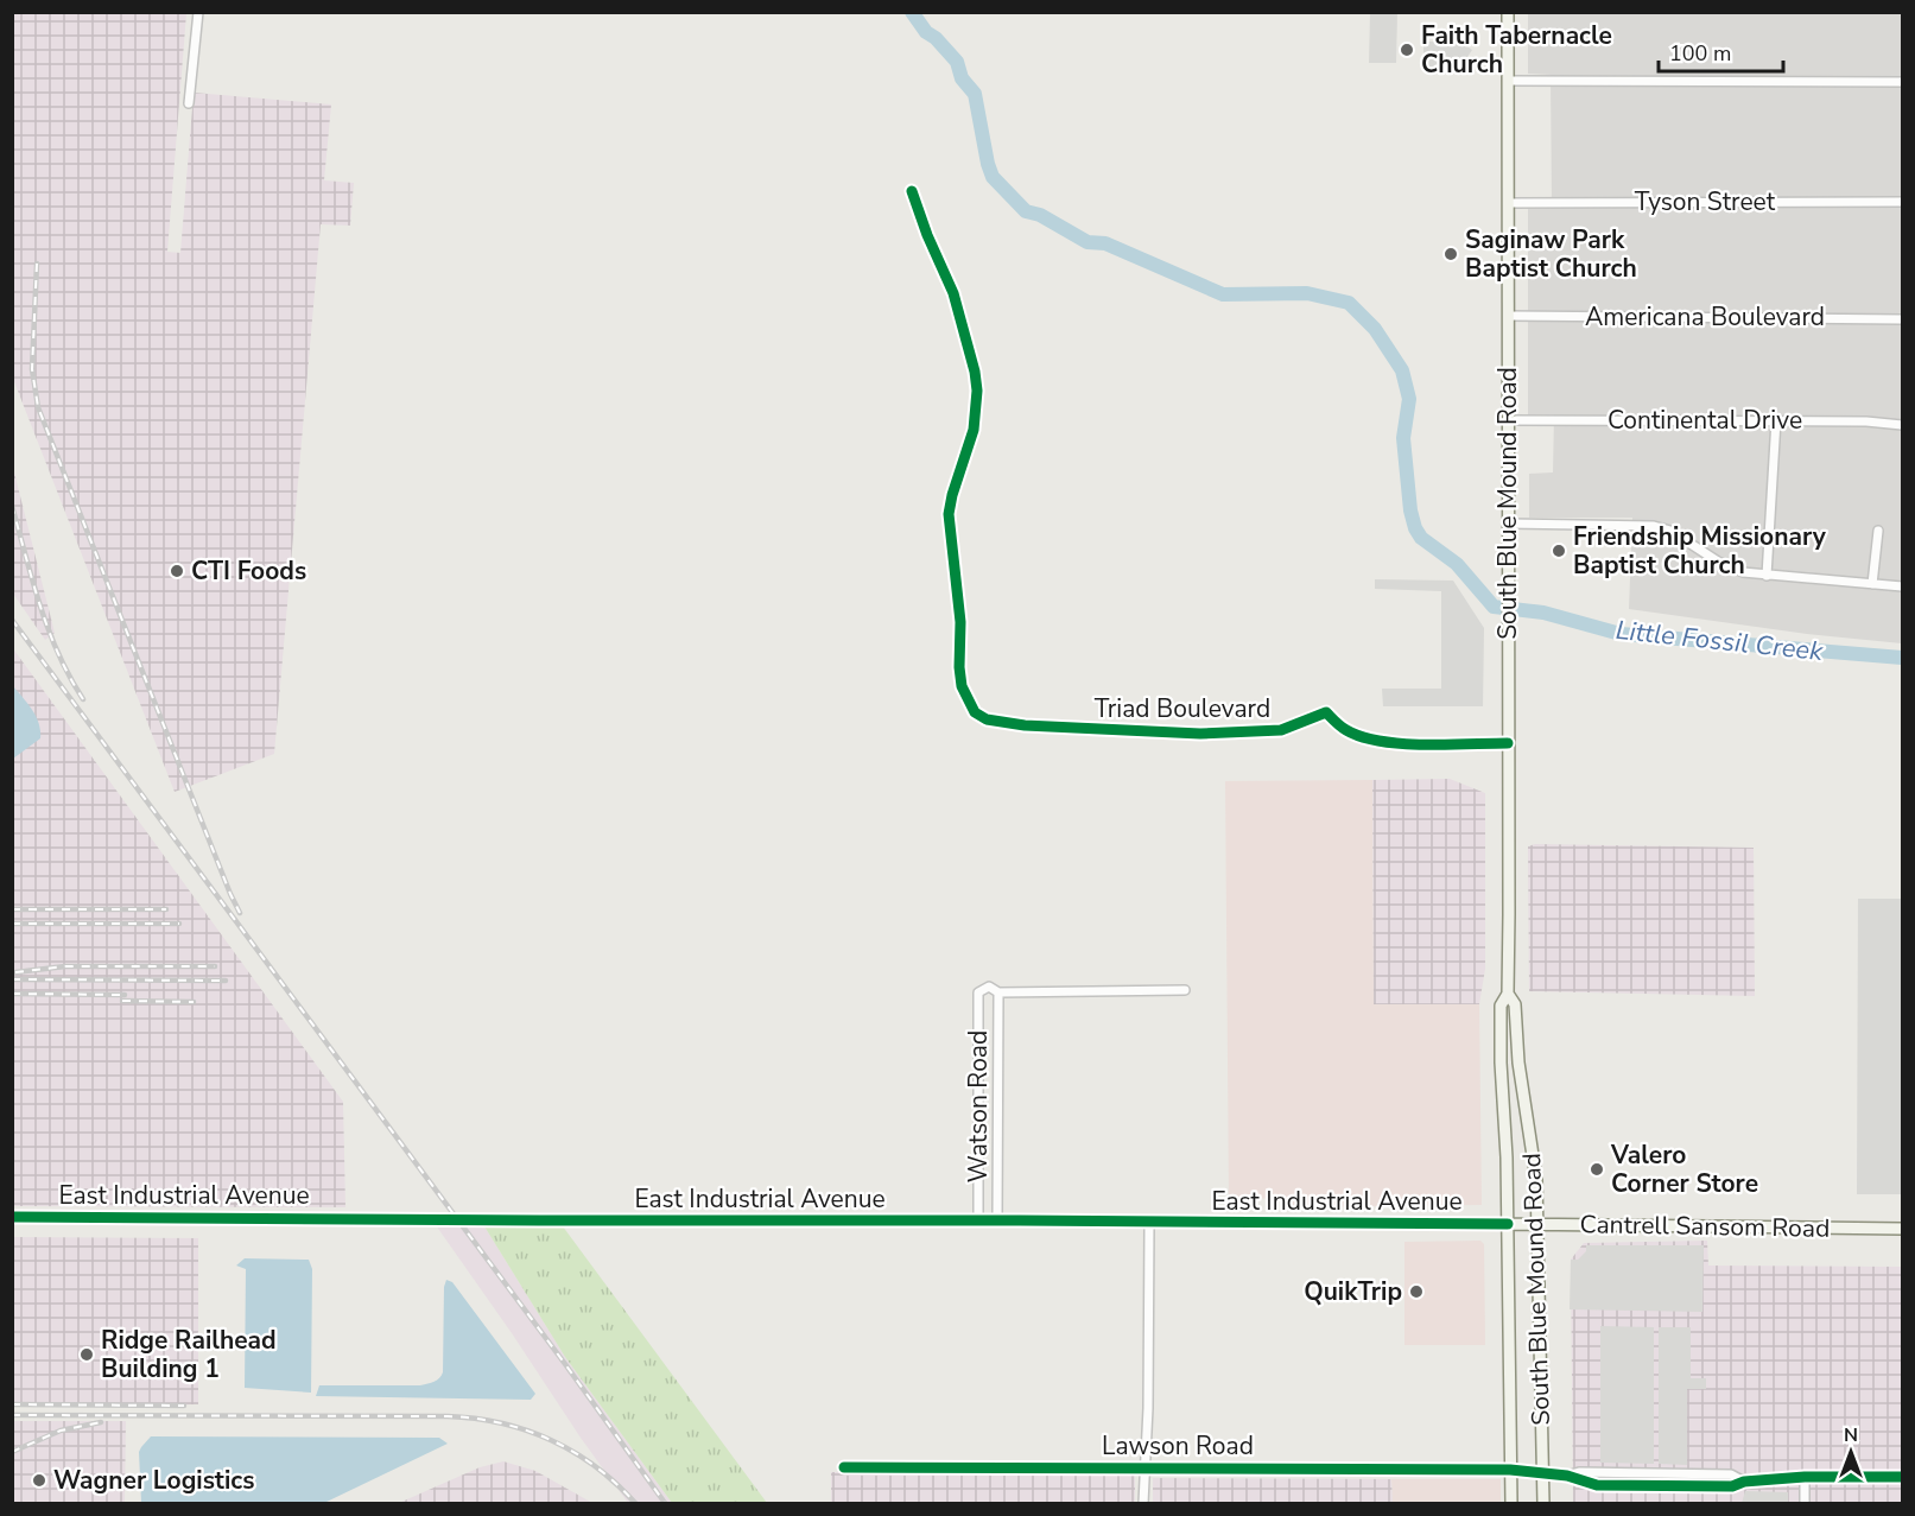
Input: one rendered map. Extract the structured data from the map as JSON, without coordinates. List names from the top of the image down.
{
  "streets": {
    "main road": ["South Blue Mound Road", "Cantrell Sansom Road"],
    "street": [
      "Tyson Street",
      "Americana Boulevard",
      "Continental Drive",
      "Triad Boulevard",
      "Watson Road",
      "East Industrial Avenue",
      "Lawson Road"
    ]
  },
  "crossings": [
    ["Tyson Street", "South Blue Mound Road"],
    ["Americana Boulevard", "South Blue Mound Road"],
    ["Continental Drive", "South Blue Mound Road"],
    ["South Blue Mound Road", "Triad Boulevard"],
    ["South Blue Mound Road", "East Industrial Avenue"],
    ["South Blue Mound Road", "Cantrell Sansom Road"],
    ["South Blue Mound Road", "Lawson Road"],
    ["Watson Road", "East Industrial Avenue"],
    ["East Industrial Avenue", "Cantrell Sansom Road"]
  ],
  "water": ["Little Fossil Creek"],
  "places": [
    "Faith Tabernacle Church",
    "Saginaw Park Baptist Church",
    "Friendship Missionary Baptist Church",
    "CTI Foods",
    "Valero Corner Store",
    "QuikTrip",
    "Ridge Railhead Building 1",
    "Wagner Logistics"
  ],
  "scale_bar": "100 m",
  "north": "top"
}
